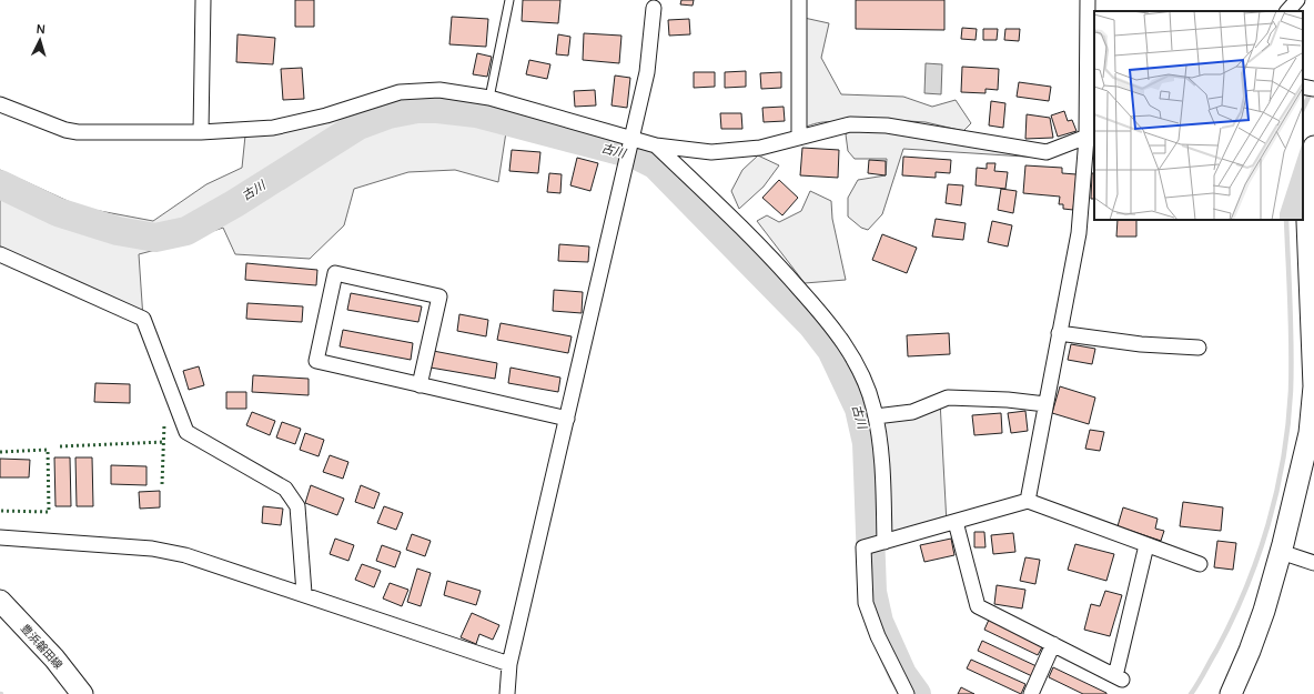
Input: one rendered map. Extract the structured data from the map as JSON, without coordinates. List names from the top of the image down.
{
  "streets": {
    "street": ["豊浜磐田線"]
  },
  "water": ["古川"],
  "north": "top"
}
